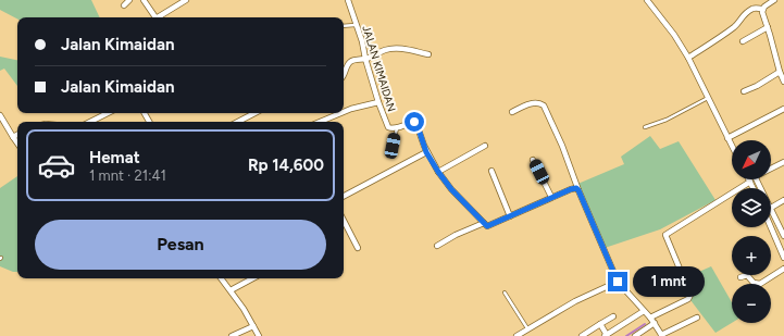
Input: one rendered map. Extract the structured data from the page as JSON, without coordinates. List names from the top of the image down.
{
  "streets": {
    "street": ["JALAN KIMAIDAN"]
  },
  "north": "bottom left",
  "page": {
    "banner": ["Jalan Kimaidan", "Jalan Kimaidan"],
    "list": [
      {
        "name": "Hemat",
        "note": "1 mnt · 21:41",
        "value": "Rp 14,600"
      }
    ],
    "map_buttons": ["+", "−"],
    "buttons": "Pesan",
    "bubble": "1 mnt"
  }
}
